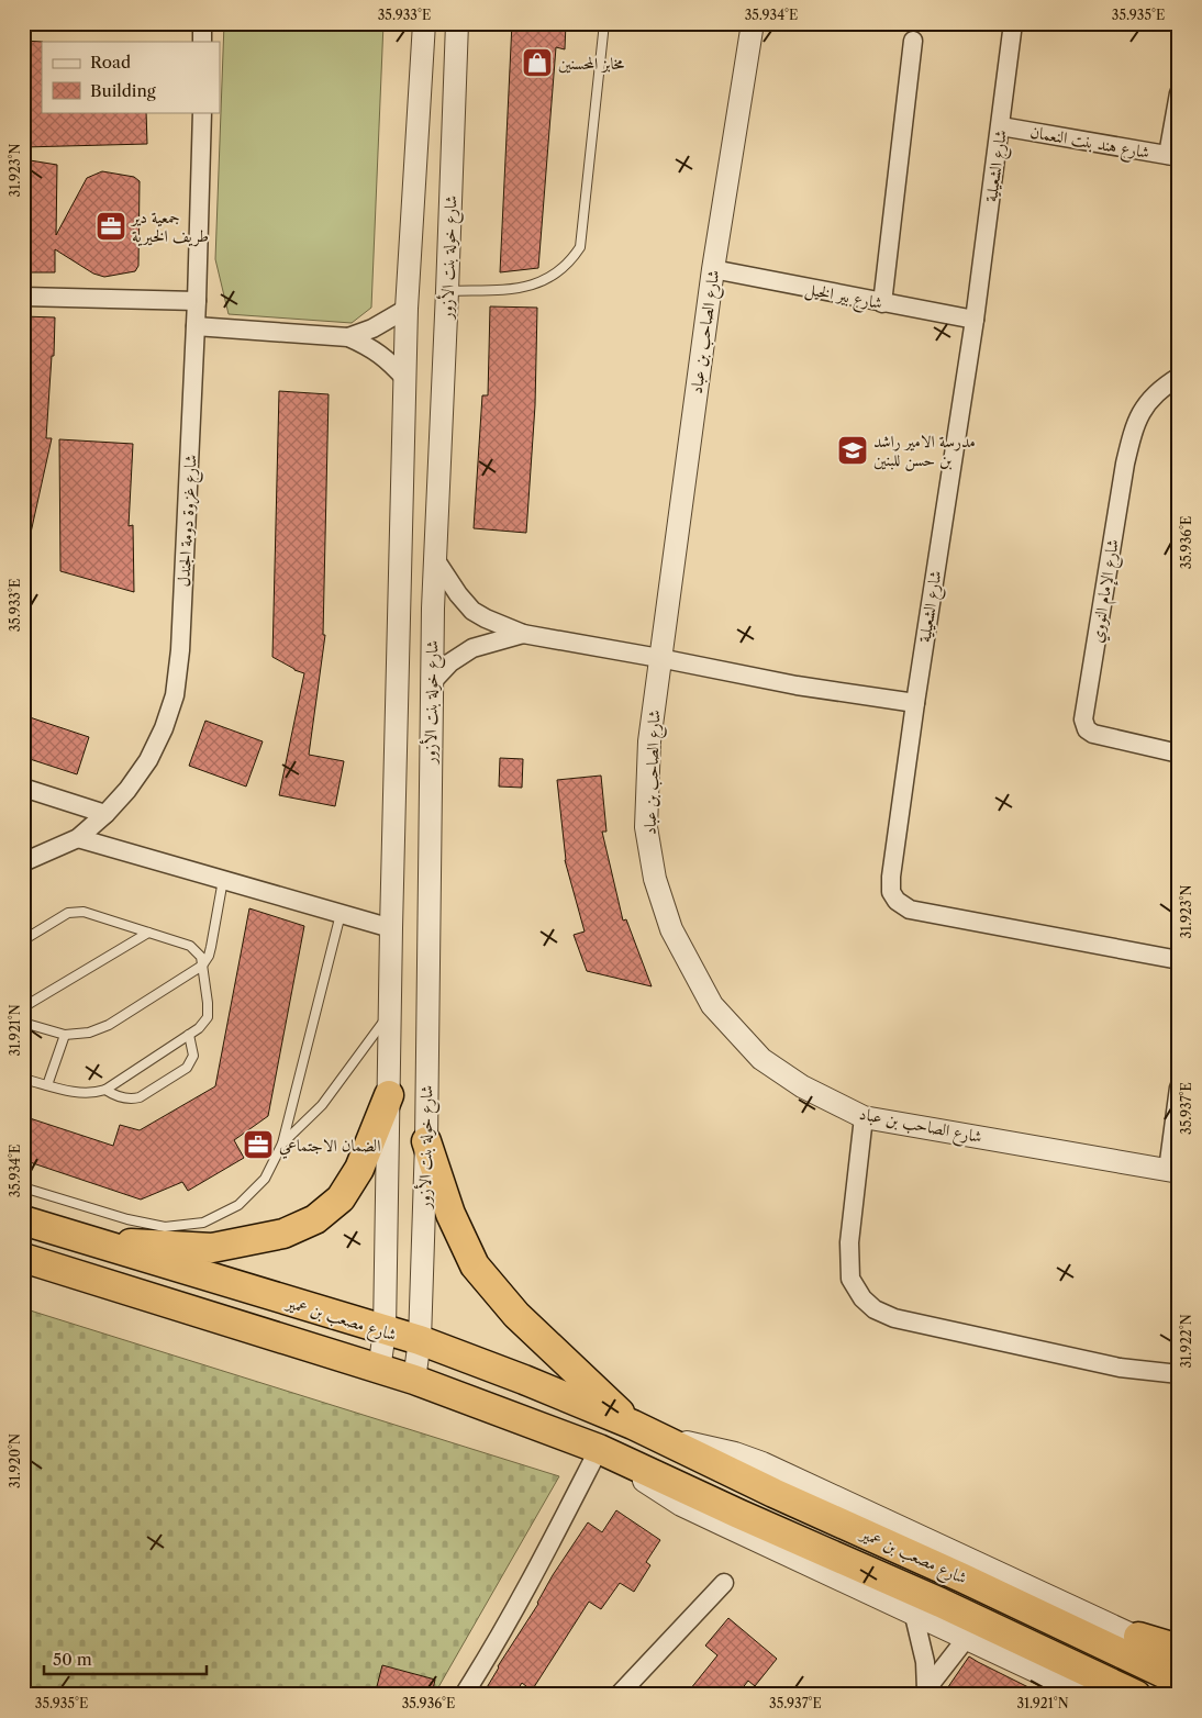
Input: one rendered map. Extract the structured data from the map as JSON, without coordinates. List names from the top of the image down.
{
  "streets": {
    "highway": ["شارع مصعب بن عمير"],
    "street": [
      "شارع هند بنت النعمان",
      "شارع الشعيلية",
      "شارع خولة بنت الأزور",
      "شارع بير الخيل",
      "شارع الصاحب بن عباد",
      "شارع غزوة دومة الجندل",
      "شارع الإمام النووي"
    ]
  },
  "crossings": [
    ["شارع هند بنت النعمان", "شارع الشعيلية"],
    ["شارع الشعيلية", "شارع بير الخيل"],
    ["شارع خولة بنت الأزور", "شارع مصعب بن عمير"],
    ["شارع بير الخيل", "شارع الصاحب بن عباد"]
  ],
  "places": {
    "shop": ["مخابز المحسنين"],
    "office": ["جمعية دير طريف الخيرية", "الضمان الاجتماعي"],
    "school or university": ["مدرسة الامير راشد بن حسن للبنين"]
  },
  "legend": ["Road", "Building"],
  "scale_bar": "50 m",
  "coordinates": [
    "35.933°E",
    "35.934°E",
    "35.935°E",
    "31.923°N",
    "35.936°E",
    "31.921°N",
    "35.937°E",
    "31.922°N",
    "31.920°N"
  ]
}
